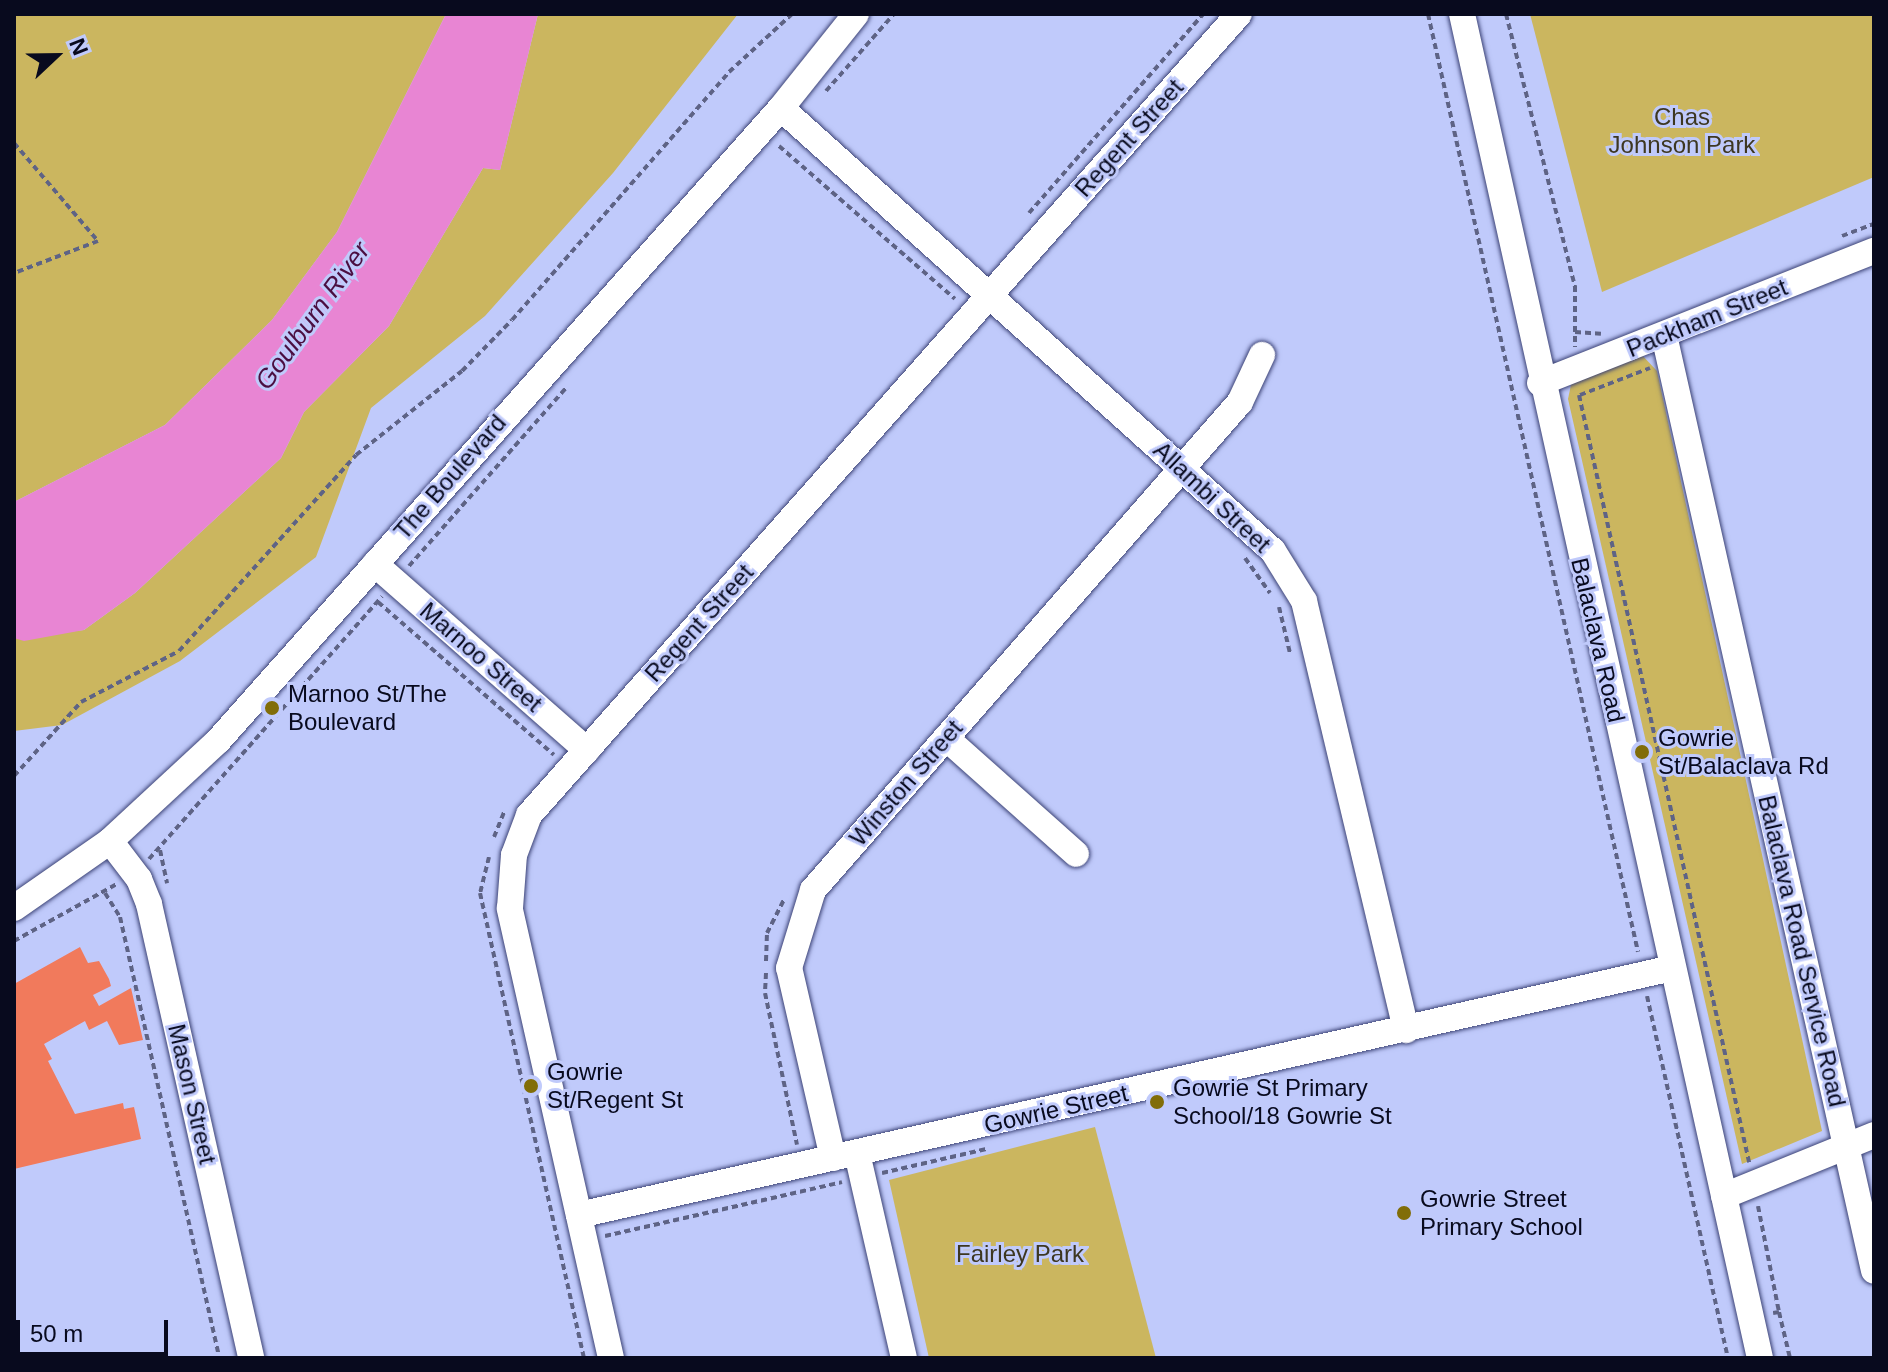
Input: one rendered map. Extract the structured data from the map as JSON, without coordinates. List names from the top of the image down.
{
  "streets": {
    "street": [
      "Regent Street",
      "Packham Street",
      "The Boulevard",
      "Allambi Street",
      "Balaclava Road",
      "Marnoo Street",
      "Winston Street",
      "Balaclava Road Service Road",
      "Mason Street",
      "Gowrie Street"
    ]
  },
  "crossings": [
    ["Regent Street", "Allambi Street"],
    ["Regent Street", "Marnoo Street"],
    ["Regent Street", "Gowrie Street"],
    ["Packham Street", "Balaclava Road"],
    ["Packham Street", "Balaclava Road Service Road"],
    ["The Boulevard", "Allambi Street"],
    ["The Boulevard", "Marnoo Street"],
    ["The Boulevard", "Mason Street"],
    ["Allambi Street", "Winston Street"],
    ["Allambi Street", "Gowrie Street"],
    ["Balaclava Road", "Gowrie Street"],
    ["Winston Street", "Gowrie Street"]
  ],
  "water": ["Goulburn River"],
  "parks": ["Chas Johnson Park", "Fairley Park"],
  "places": [
    "Marnoo St/The Boulevard",
    "Gowrie St/Balaclava Rd",
    "Gowrie St/Regent St",
    "Gowrie St Primary School/18 Gowrie St",
    "Gowrie Street Primary School"
  ],
  "scale_bar": "50 m",
  "north": "right"
}
